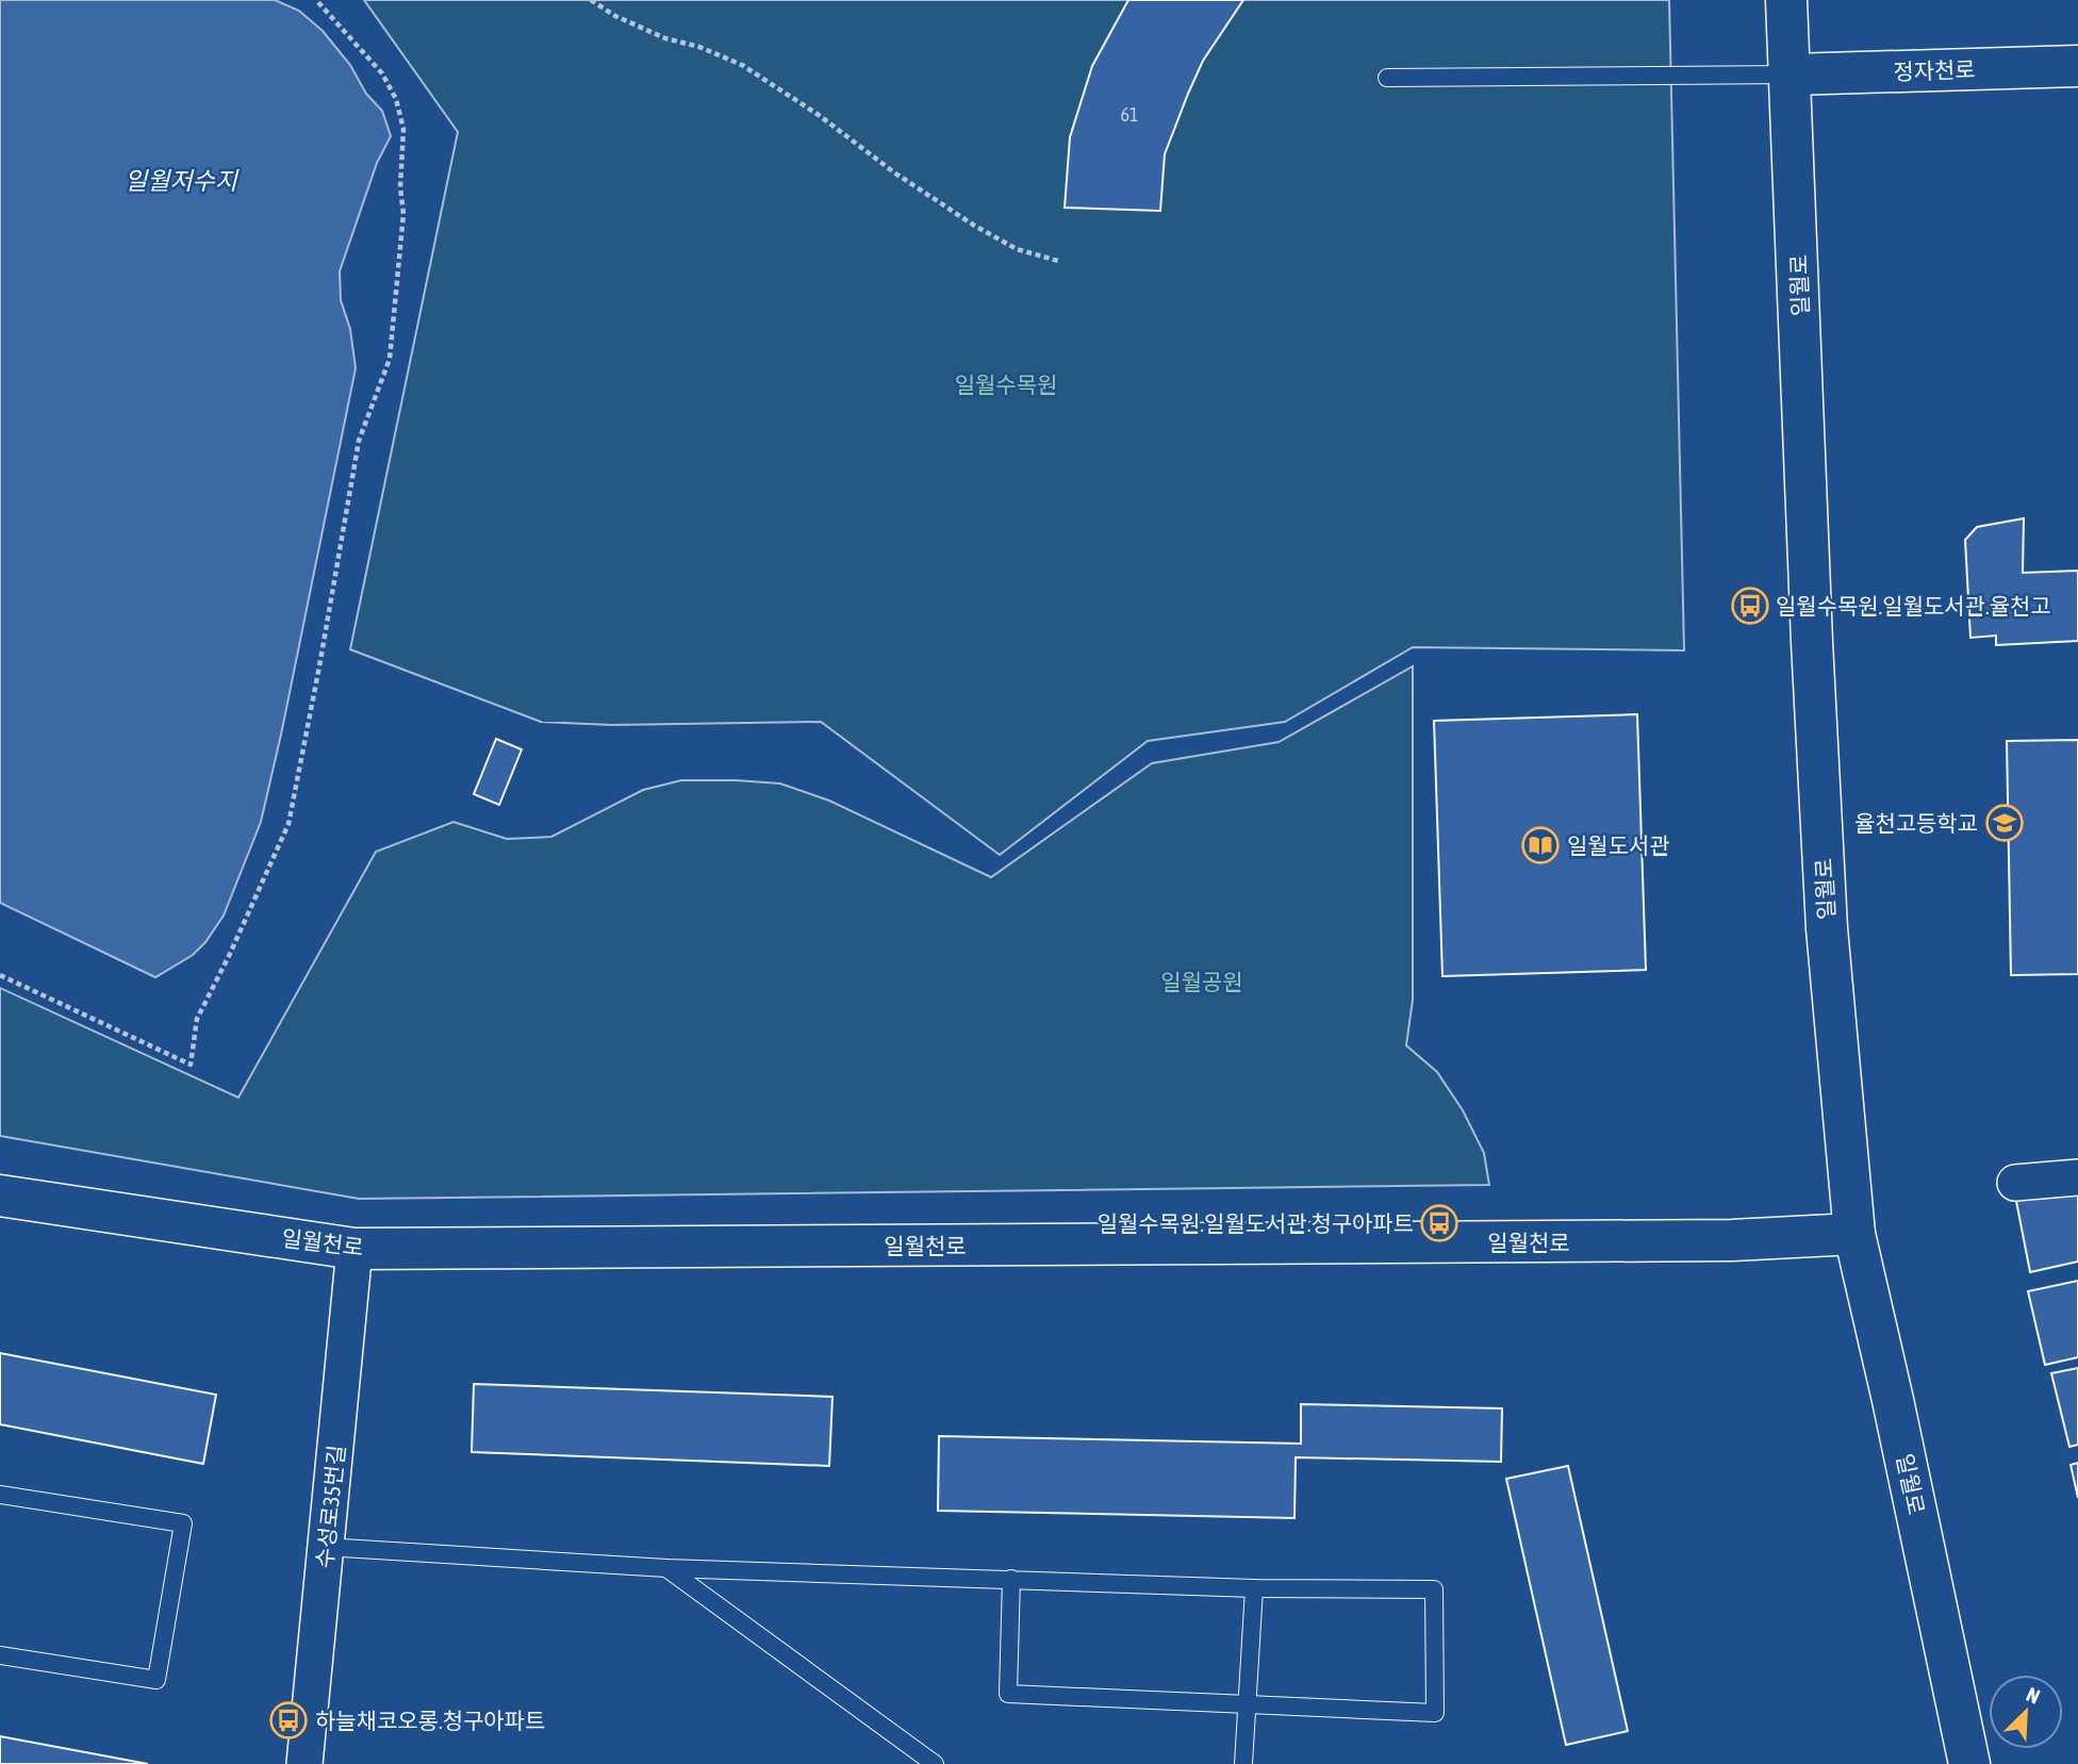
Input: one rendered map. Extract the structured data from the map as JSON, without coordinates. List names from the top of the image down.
{
  "streets": {
    "street": [
      "정자천로",
      "일월로",
      "일월천로",
      "수성로35번길"
    ]
  },
  "crossings": [
    ["정자천로", "일월로"],
    ["일월로", "일월천로"],
    ["일월천로", "수성로35번길"]
  ],
  "water": ["일월저수지"],
  "parks": ["일월수목원", "일월공원"],
  "places": {
    "bus stop": ["일월수목원.일월도서관.율천고", "일월수목원.일월도서관.청구아파트", "하늘채코오롱.청구아파트"],
    "school or university": ["율천고등학교"],
    "library": ["일월도서관"]
  },
  "house_numbers": ["61"],
  "north": "top right"
}
